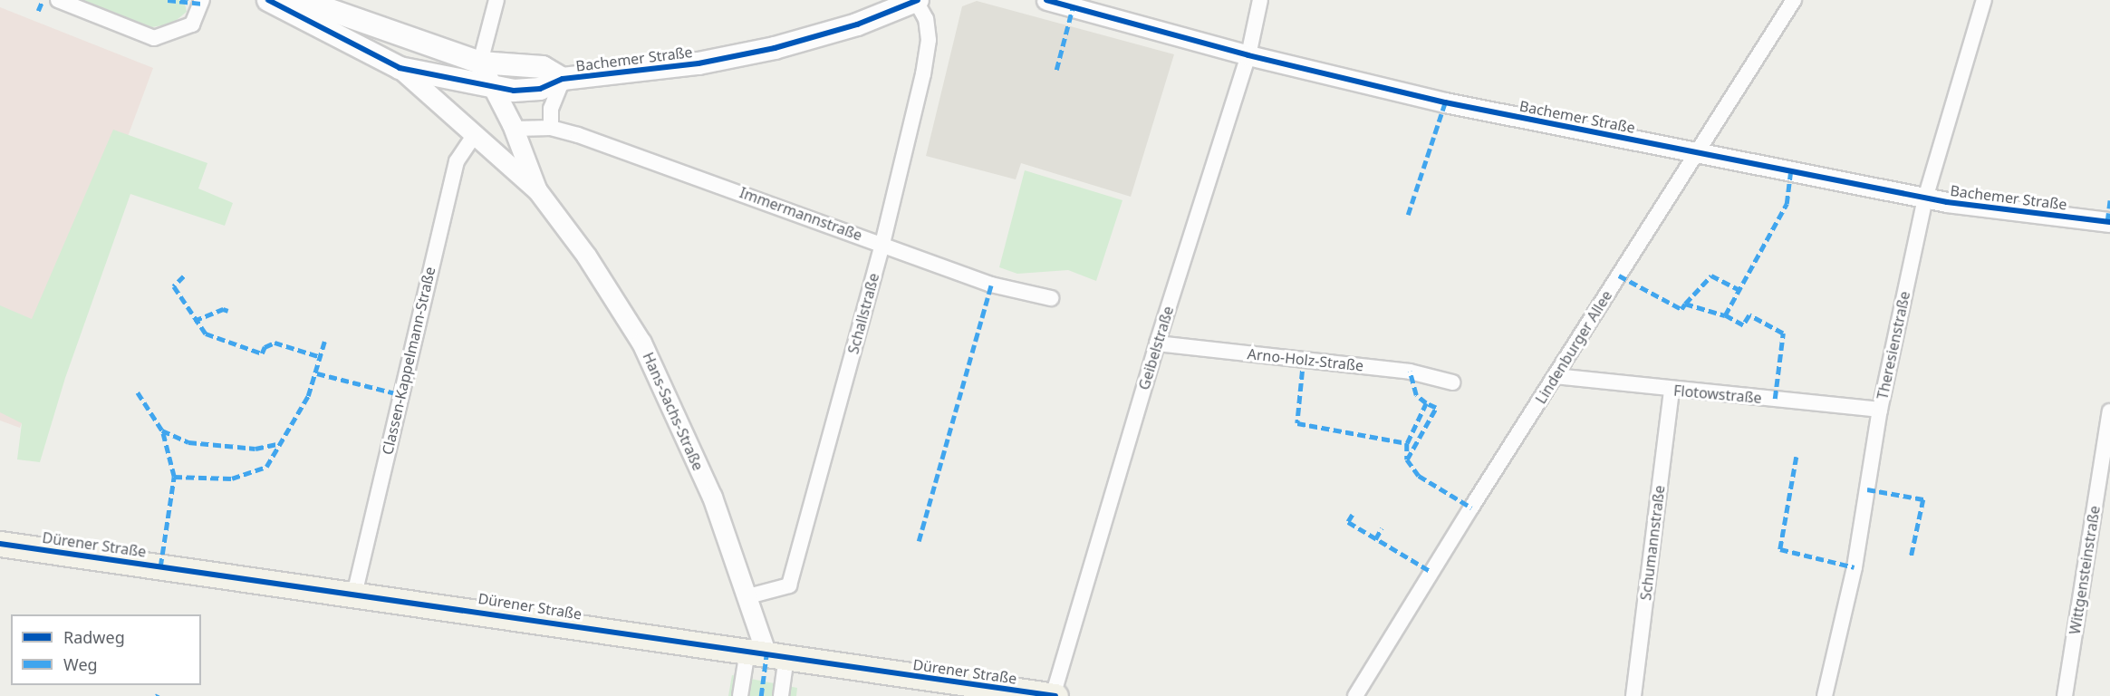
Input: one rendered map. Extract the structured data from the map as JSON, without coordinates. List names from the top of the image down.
{
  "streets": {
    "main road": ["Bachemer Straße", "Dürener Straße"],
    "street": [
      "Immermannstraße",
      "Schallstraße",
      "Theresienstraße",
      "Lindenburger Allee",
      "Geibelstraße",
      "Arno-Holz-Straße",
      "Classen-Kappelmann-Straße",
      "Flotowstraße",
      "Hans-Sachs-Straße",
      "Schumannstraße",
      "Wittgensteinstraße"
    ]
  },
  "crossings": [
    ["Bachemer Straße", "Schallstraße"],
    ["Bachemer Straße", "Theresienstraße"],
    ["Bachemer Straße", "Lindenburger Allee"],
    ["Bachemer Straße", "Geibelstraße"],
    ["Bachemer Straße", "Hans-Sachs-Straße"],
    ["Immermannstraße", "Schallstraße"],
    ["Immermannstraße", "Hans-Sachs-Straße"],
    ["Schallstraße", "Hans-Sachs-Straße"],
    ["Theresienstraße", "Flotowstraße"],
    ["Lindenburger Allee", "Flotowstraße"],
    ["Geibelstraße", "Arno-Holz-Straße"],
    ["Geibelstraße", "Dürener Straße"],
    ["Classen-Kappelmann-Straße", "Hans-Sachs-Straße"],
    ["Classen-Kappelmann-Straße", "Dürener Straße"],
    ["Flotowstraße", "Schumannstraße"],
    ["Hans-Sachs-Straße", "Dürener Straße"]
  ],
  "legend": ["Radweg", "Weg"]
}
